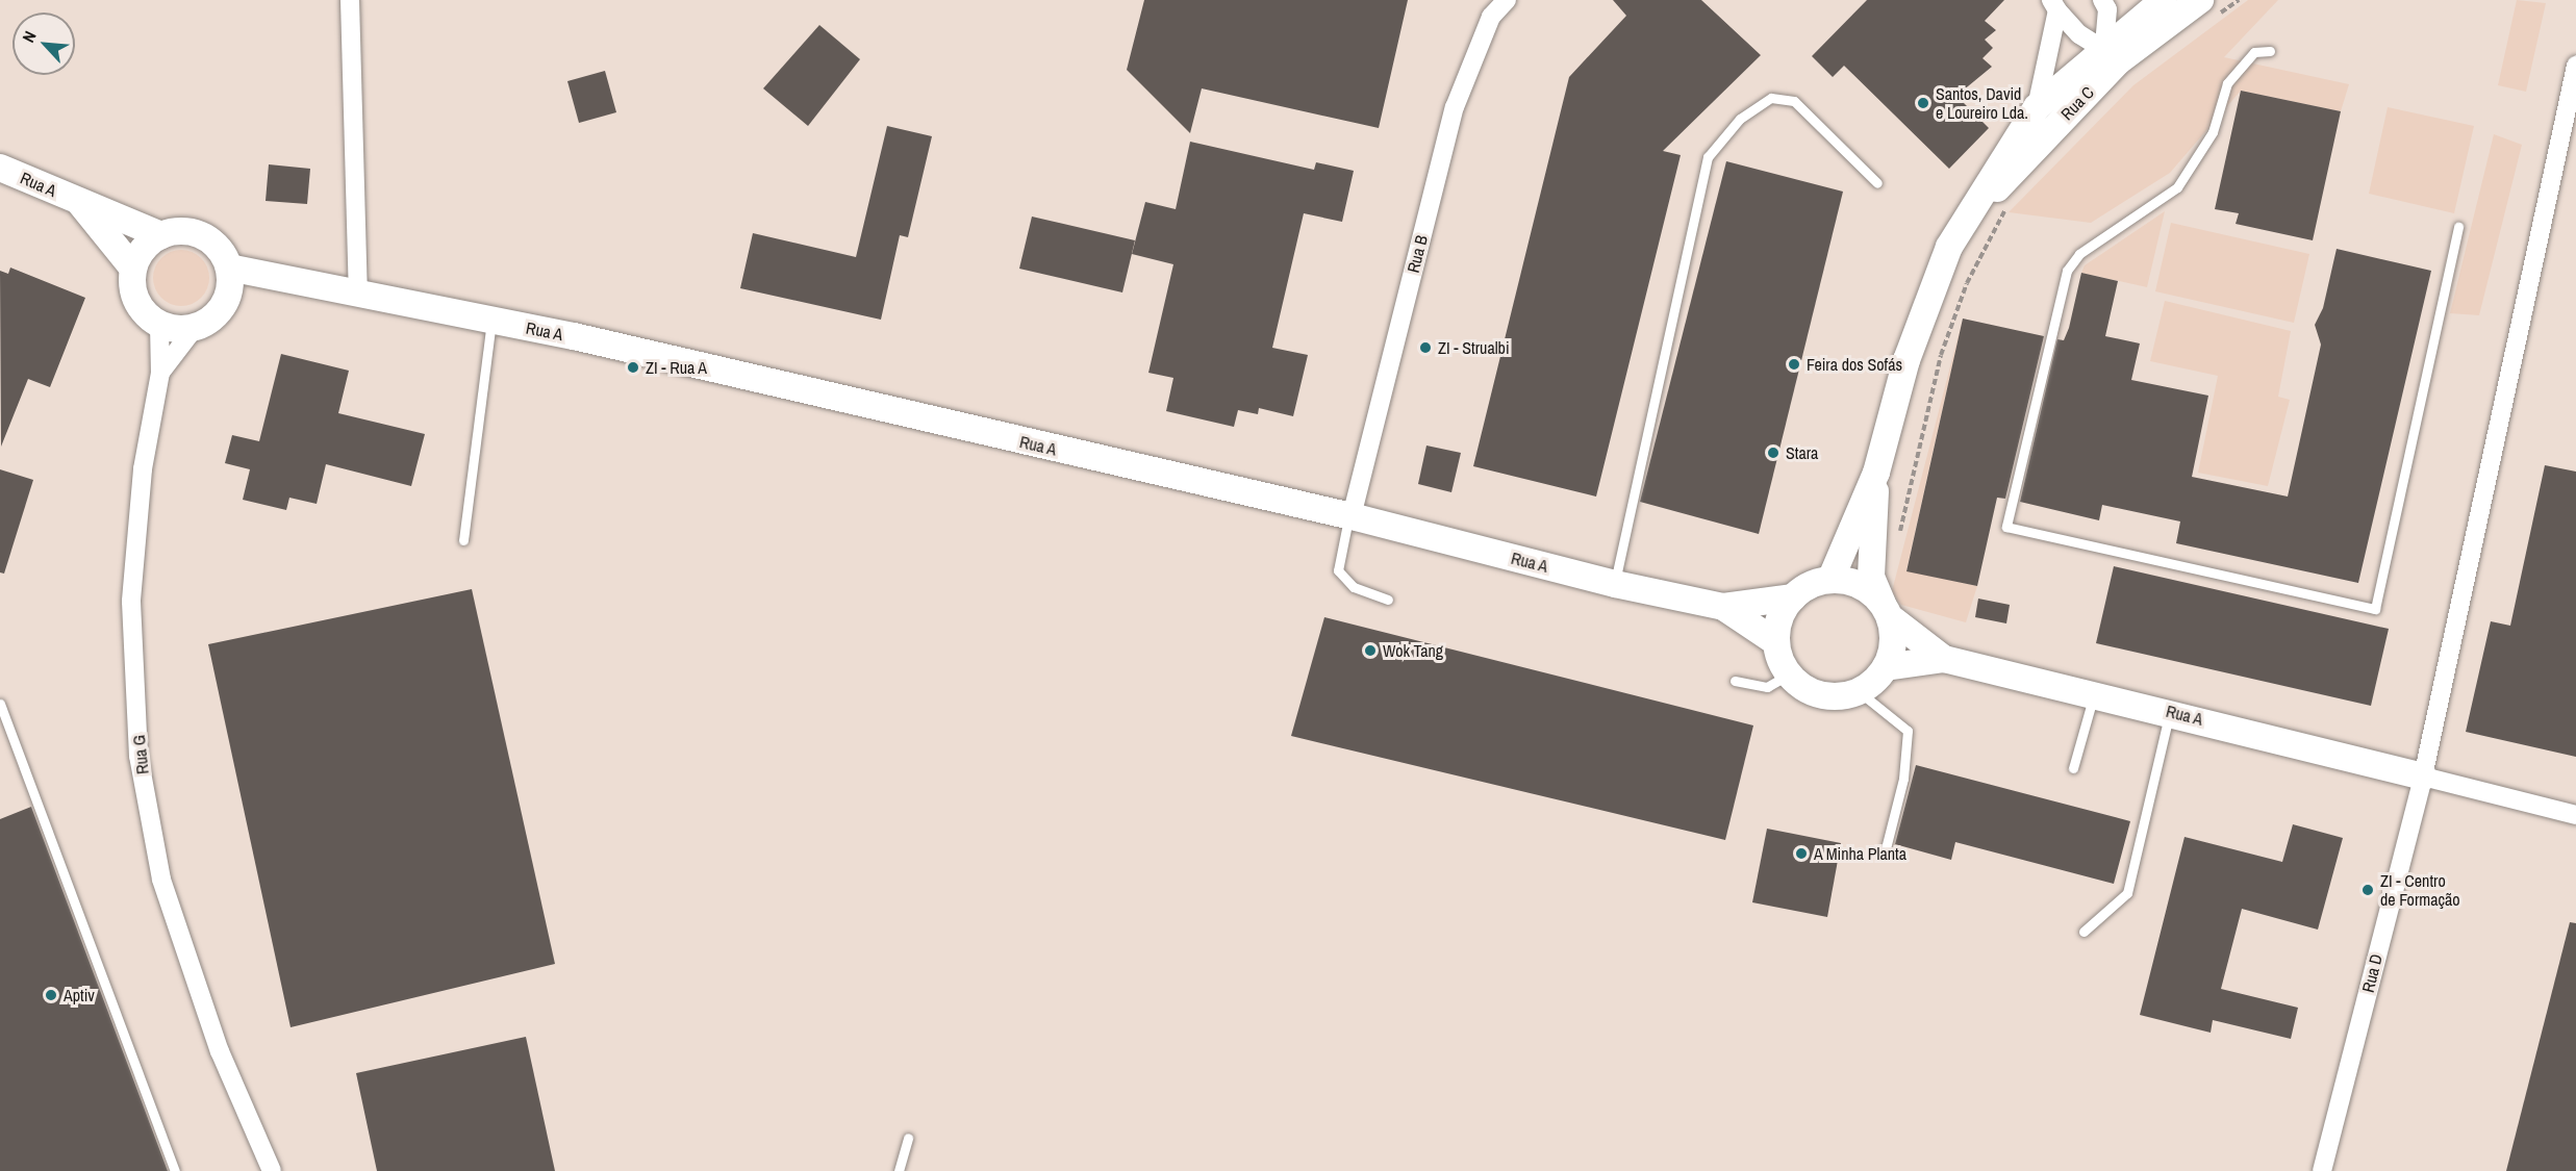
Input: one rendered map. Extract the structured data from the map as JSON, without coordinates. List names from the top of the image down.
{
  "streets": {
    "street": [
      "Rua C",
      "Rua A",
      "Rua B",
      "Rua G",
      "Rua D"
    ]
  },
  "crossings": [
    ["Rua C", "Rua A"],
    ["Rua A", "Rua B"],
    ["Rua A", "Rua G"],
    ["Rua A", "Rua D"]
  ],
  "places": [
    "Santos, David e Loureiro Lda.",
    "ZI - Strualbi",
    "Feira dos Sofás",
    "ZI - Rua A",
    "Stara",
    "Wok Tang",
    "A Minha Planta",
    "ZI - Centro de Formação",
    "Aptiv"
  ],
  "north": "top left"
}
